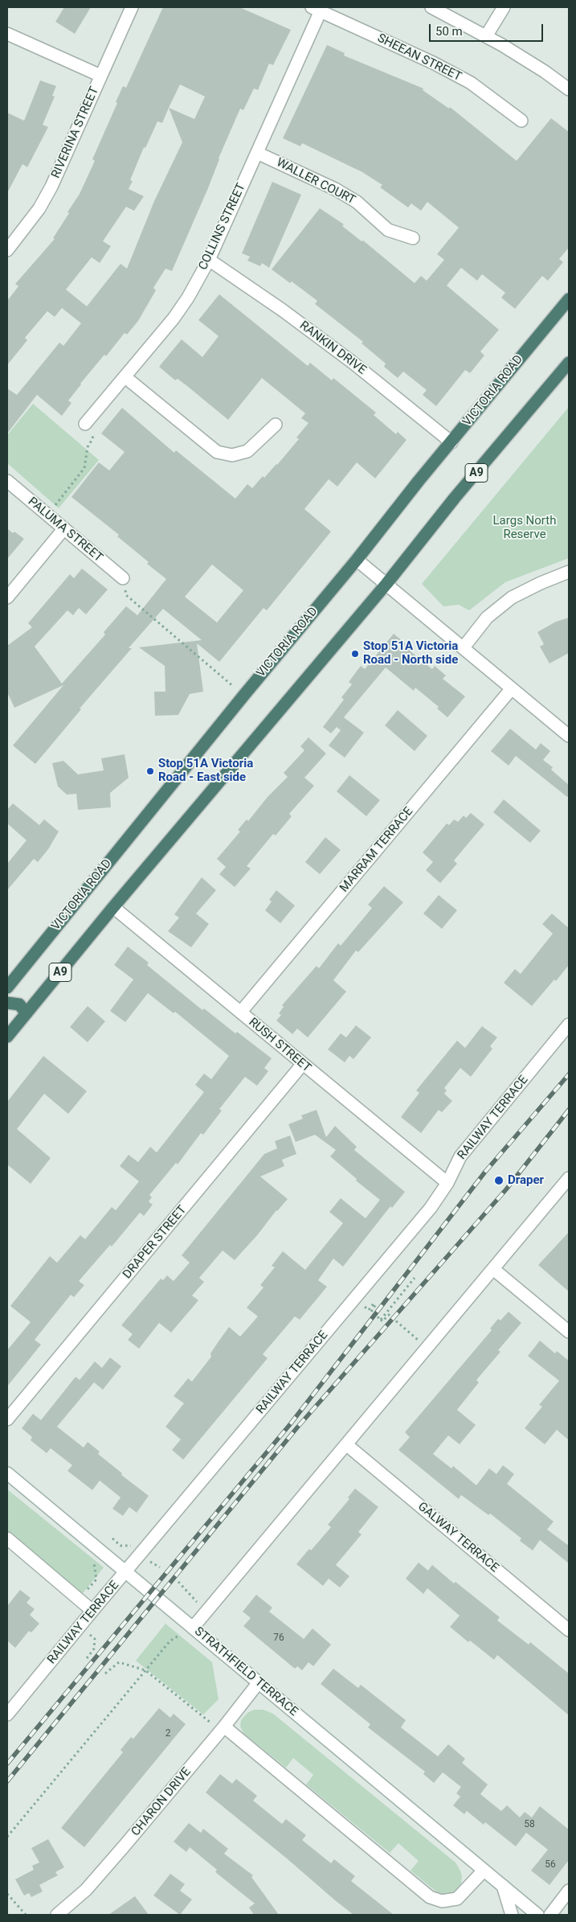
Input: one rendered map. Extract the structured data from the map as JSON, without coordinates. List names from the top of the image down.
{
  "streets": {
    "highway": ["VICTORIA ROAD", "A9"],
    "street": [
      "SHEEAN STREET",
      "RIVERINA STREET",
      "WALLER COURT",
      "COLLINS STREET",
      "RANKIN DRIVE",
      "PALUMA STREET",
      "MARRAM TERRACE",
      "RUSH STREET",
      "RAILWAY TERRACE",
      "DRAPER STREET",
      "GALWAY TERRACE",
      "STRATHFIELD TERRACE",
      "CHARON DRIVE"
    ]
  },
  "crossings": [
    ["SHEEAN STREET", "COLLINS STREET"],
    ["WALLER COURT", "COLLINS STREET"],
    ["COLLINS STREET", "RANKIN DRIVE"],
    ["RANKIN DRIVE", "VICTORIA ROAD"],
    ["A9", "RUSH STREET"],
    ["MARRAM TERRACE", "RUSH STREET"],
    ["RUSH STREET", "RAILWAY TERRACE"],
    ["RUSH STREET", "DRAPER STREET"],
    ["RAILWAY TERRACE", "STRATHFIELD TERRACE"],
    ["STRATHFIELD TERRACE", "CHARON DRIVE"]
  ],
  "parks": ["Largs North Reserve"],
  "places": ["Stop 51A Victoria Road - North side", "Stop 51A Victoria Road - East side", "Draper"],
  "house_numbers": [
    "76",
    "2",
    "58",
    "56"
  ],
  "scale_bar": "50 m"
}
